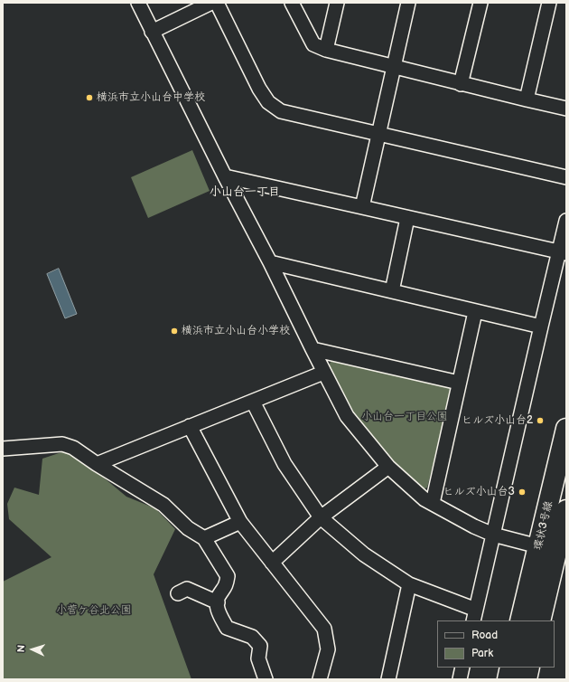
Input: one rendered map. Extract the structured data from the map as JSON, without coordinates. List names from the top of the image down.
{
  "streets": {
    "street": ["環状3号線"]
  },
  "districts": ["小山台一丁目"],
  "parks": ["小山台一丁目公園", "小菅ケ谷北公園"],
  "places": [
    "横浜市立小山台中学校",
    "横浜市立小山台小学校",
    "ヒルズ小山台2",
    "ヒルズ小山台3"
  ],
  "legend": ["Road", "Park"],
  "north": "left"
}
